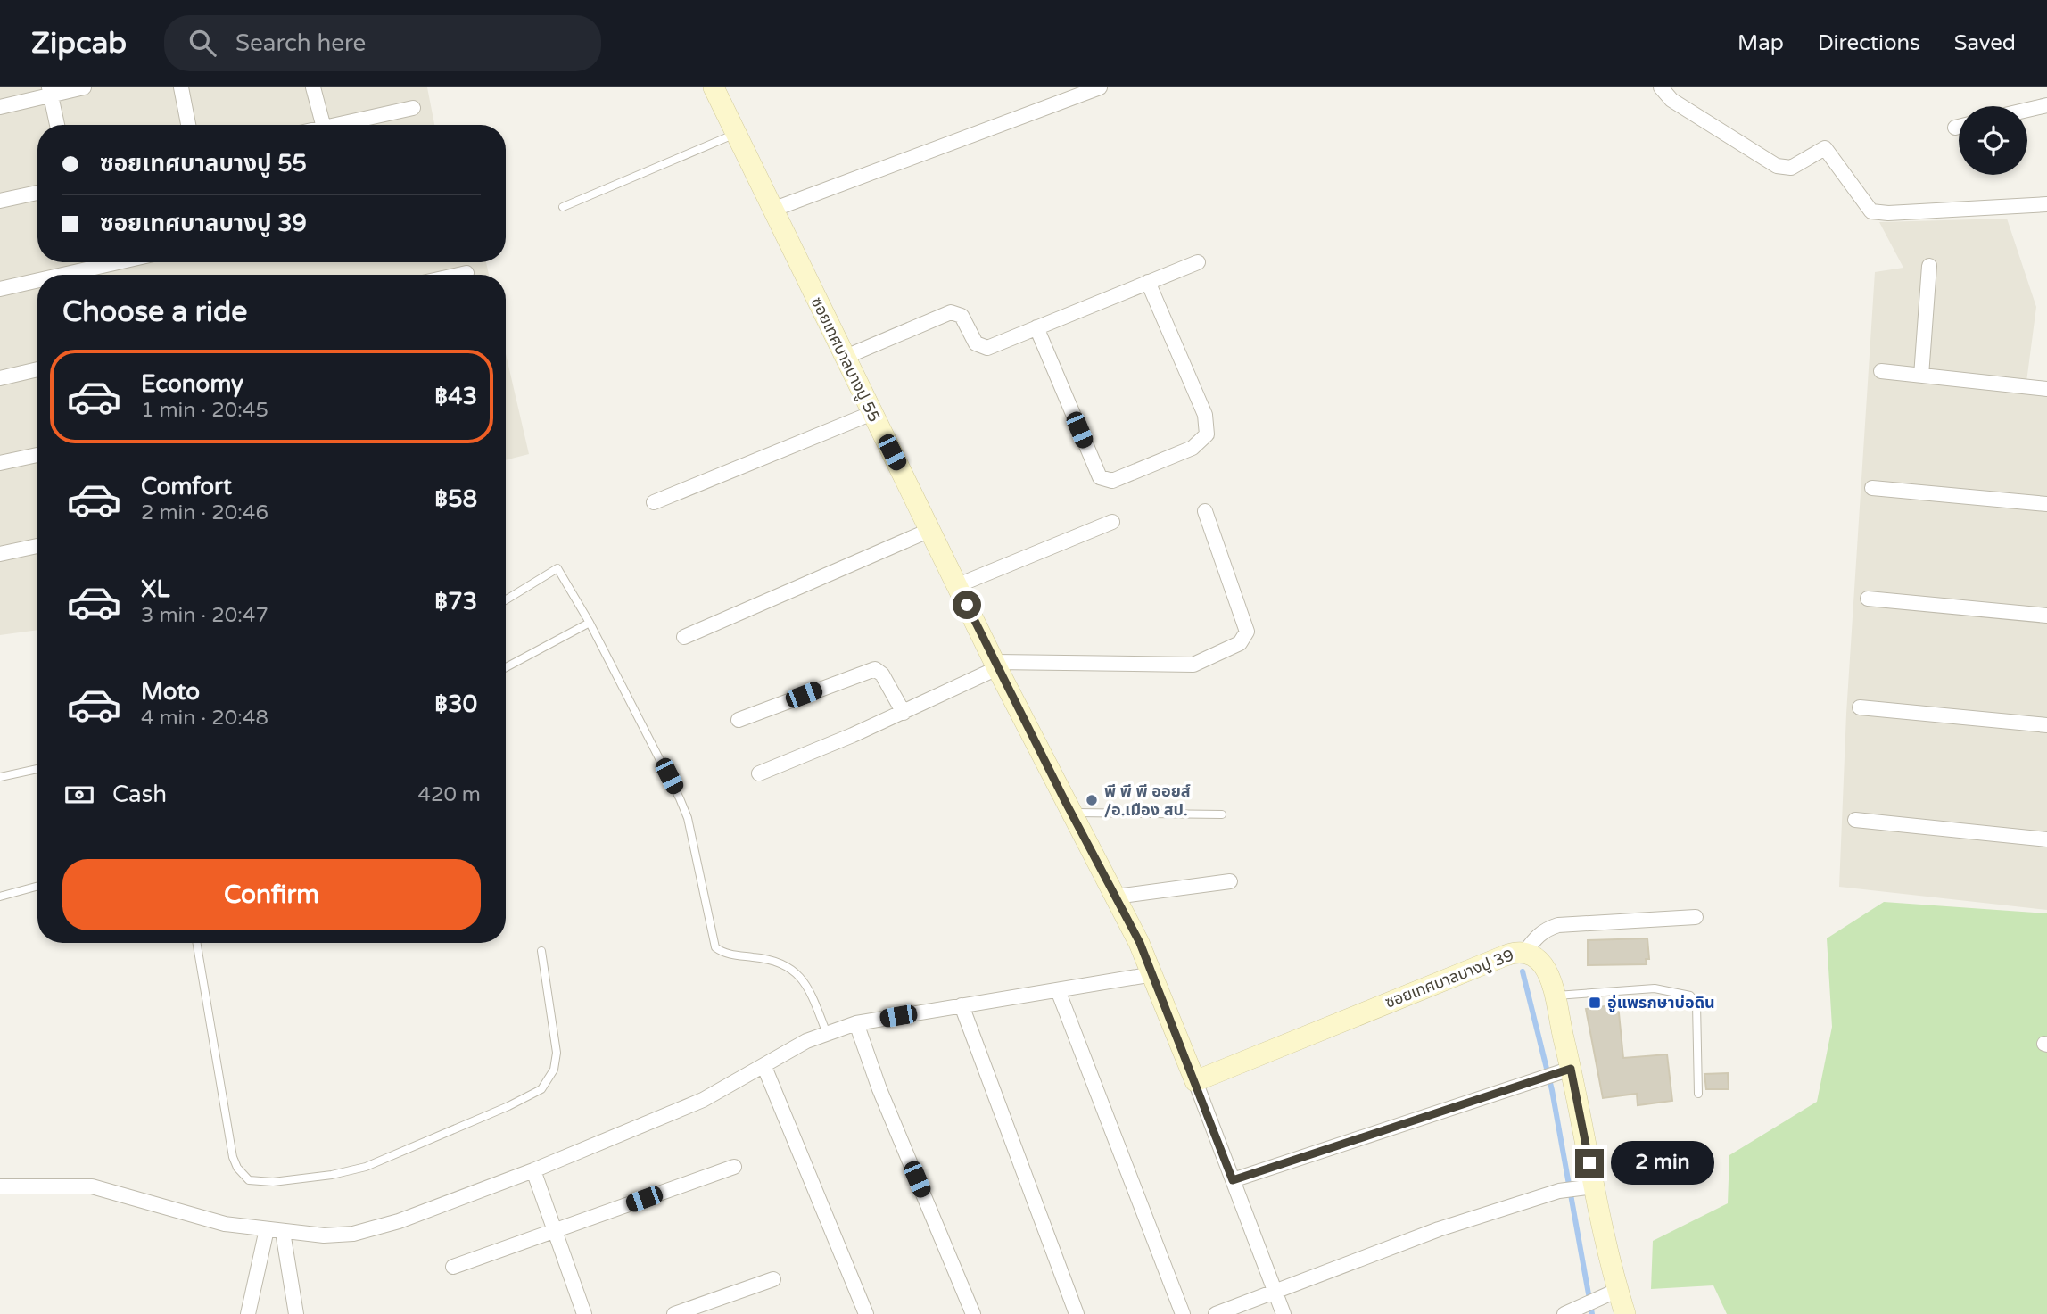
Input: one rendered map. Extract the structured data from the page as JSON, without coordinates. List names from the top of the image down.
{
  "streets": {
    "street": ["ซอยเทศบาลบางปู 55", "ซอยเทศบาลบางปู 39"]
  },
  "crossings": [
    ["ซอยเทศบาลบางปู 55", "ซอยเทศบาลบางปู 39"]
  ],
  "places": {
    "other": ["พี พี พี ออยส์ /อ.เมือง สป."],
    "transit": ["อู่แพรกษาบ่อดิน"]
  },
  "page": {
    "header": "Zipcab",
    "search": "Search here",
    "nav": ["Map", "Directions", "Saved"],
    "banner": ["ซอยเทศบาลบางปู 55", "ซอยเทศบาลบางปู 39"],
    "heading": "Choose a ride",
    "list": [
      {
        "name": "Economy",
        "note": "1 min · 20:45",
        "value": "฿43"
      },
      {
        "name": "Comfort",
        "note": "2 min · 20:46",
        "value": "฿58"
      },
      {
        "name": "XL",
        "note": "3 min · 20:47",
        "value": "฿73"
      },
      {
        "name": "Moto",
        "note": "4 min · 20:48",
        "value": "฿30"
      }
    ],
    "pay": ["Cash", "420 m"],
    "buttons": "Confirm",
    "bubble": "2 min"
  }
}
